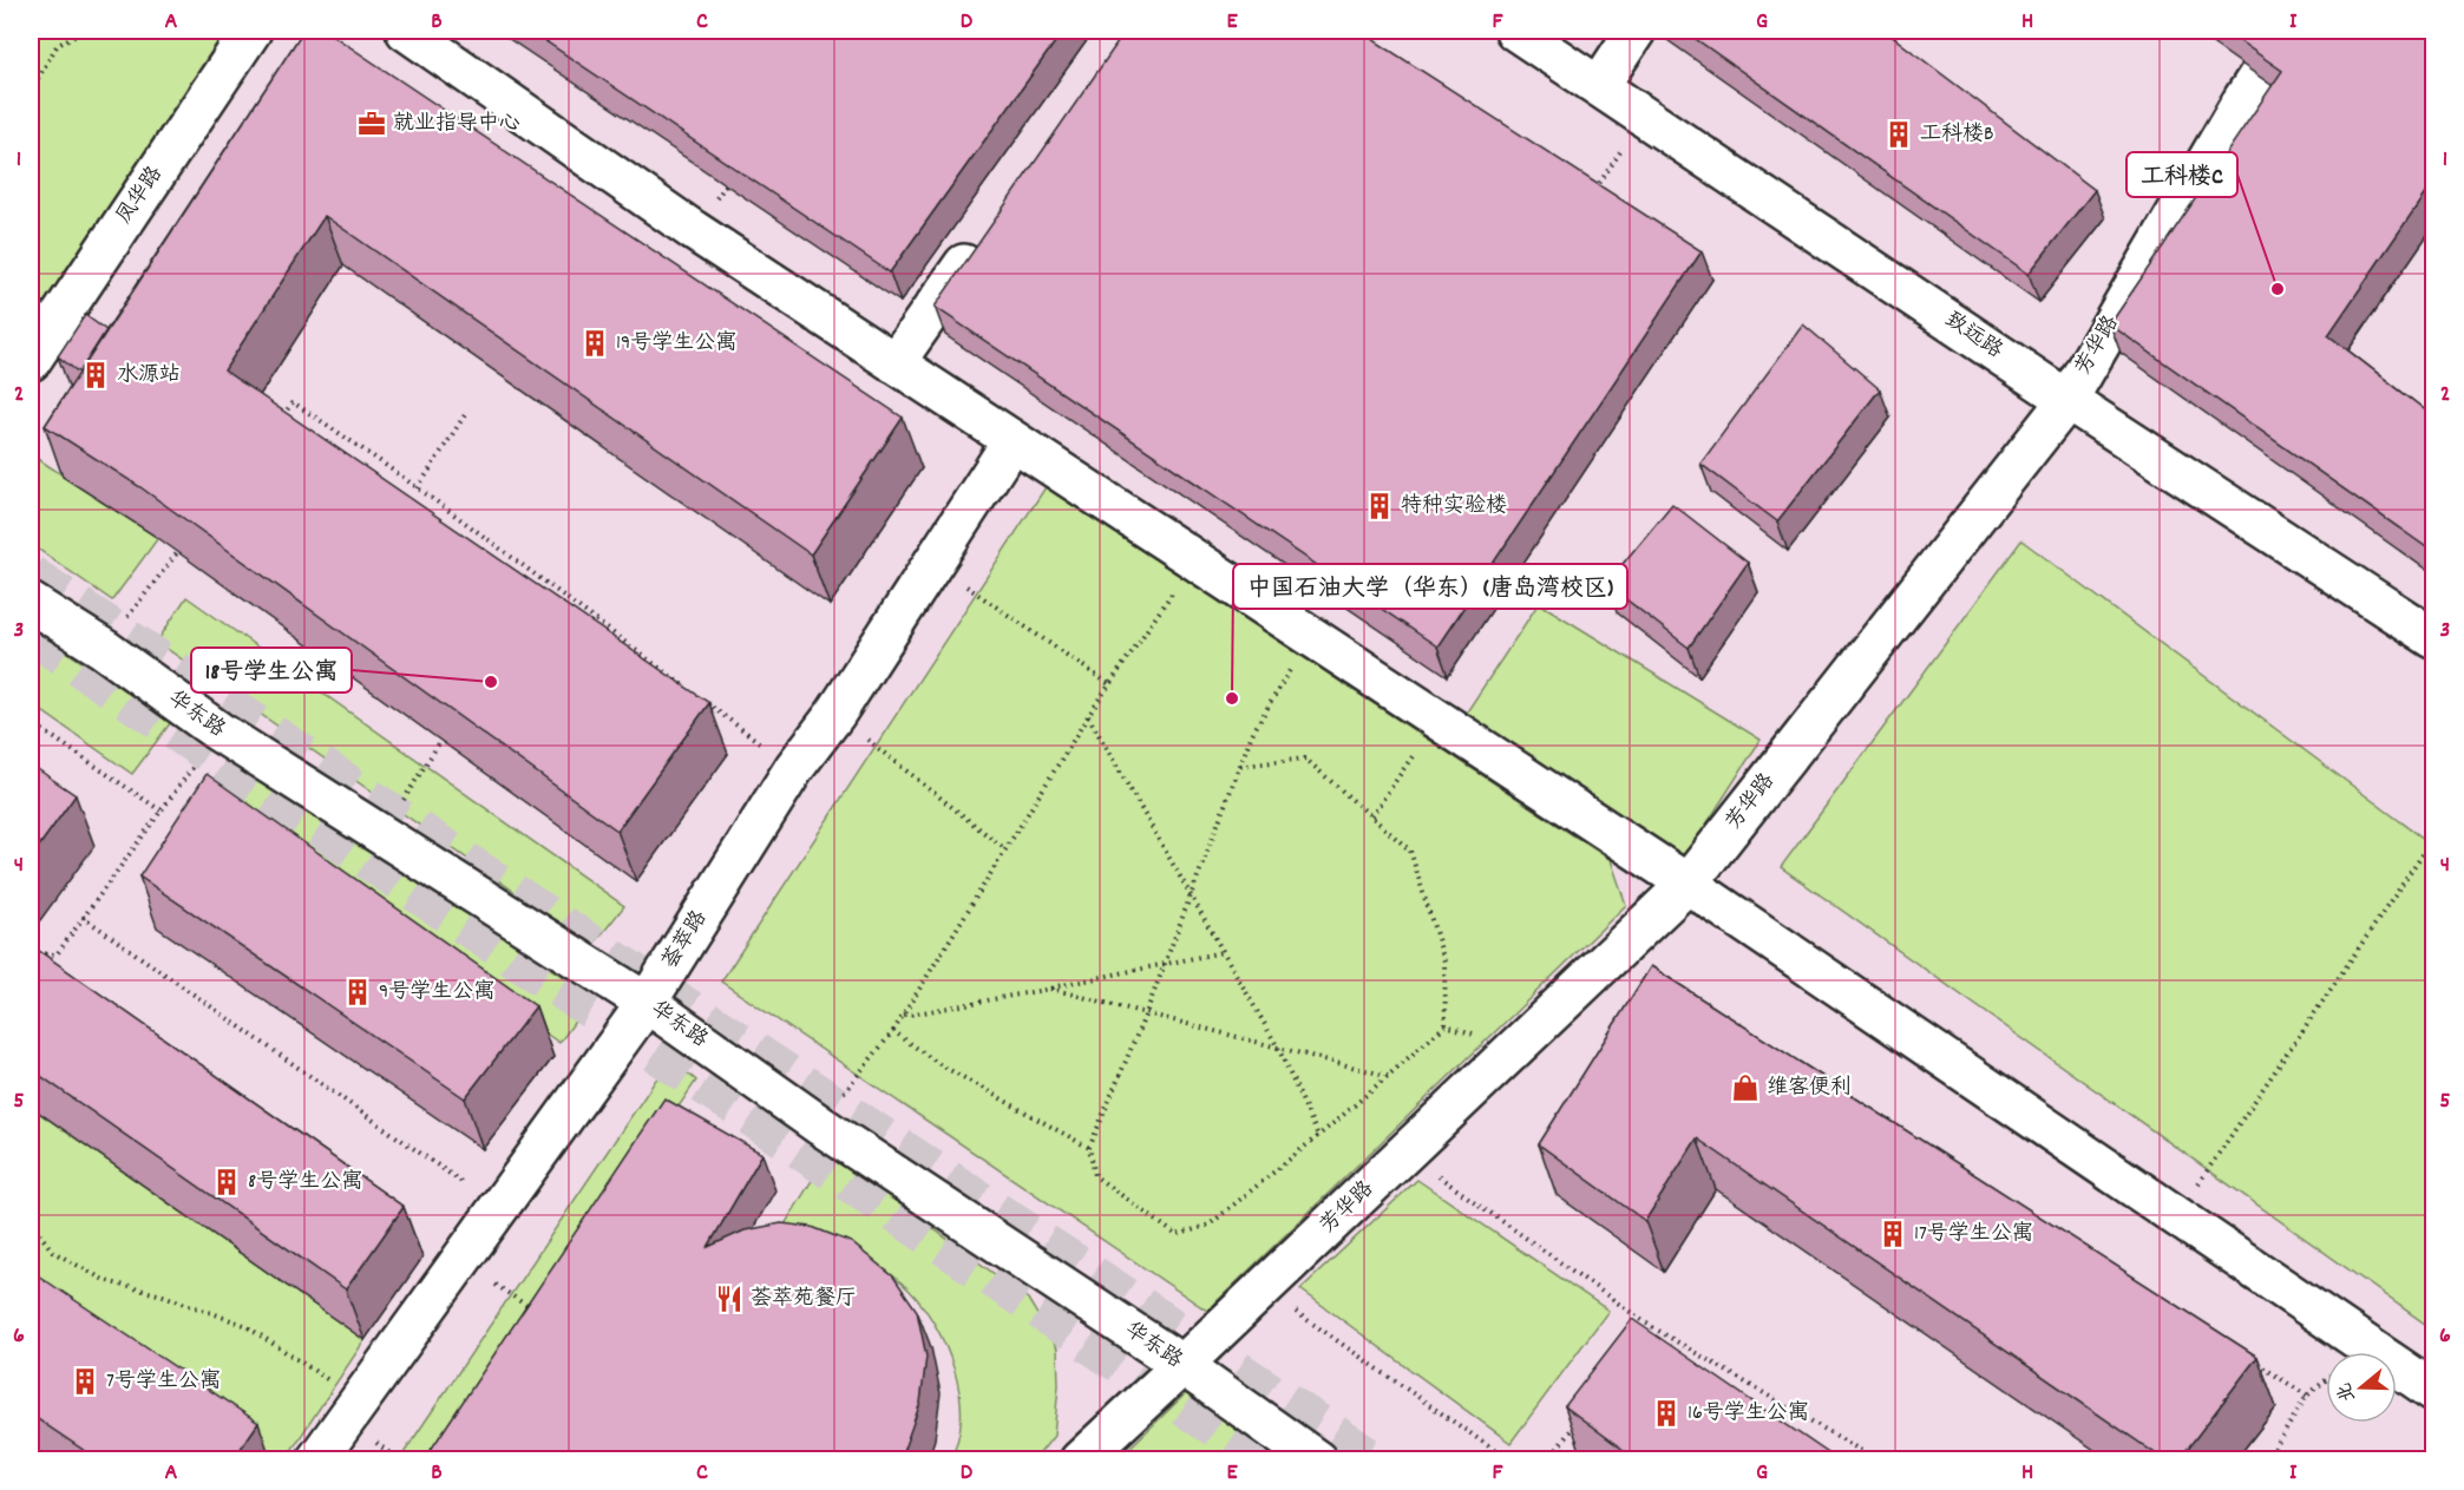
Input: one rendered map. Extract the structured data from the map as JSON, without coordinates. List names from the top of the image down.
{
  "streets": {
    "street": [
      "凤华路",
      "致远路",
      "芳华路",
      "华东路",
      "荟萃路"
    ]
  },
  "crossings": [
    ["致远路", "芳华路"],
    ["芳华路", "华东路"],
    ["华东路", "荟萃路"]
  ],
  "places": {
    "office": ["就业指导中心"],
    "building": [
      "工科楼B",
      "19号学生公寓",
      "水源站",
      "特种实验楼",
      "9号学生公寓",
      "8号学生公寓",
      "17号学生公寓",
      "7号学生公寓",
      "16号学生公寓"
    ],
    "other": ["工科楼C", "18号学生公寓", "中国石油大学（华东）(唐岛湾校区)"],
    "shop": ["维客便利"],
    "restaurant": ["荟萃苑餐厅"]
  },
  "north": "left",
  "grid": {
    "columns": [
      "A",
      "B",
      "C",
      "D",
      "E",
      "F",
      "G",
      "H",
      "I"
    ],
    "rows": [
      "1",
      "2",
      "3",
      "4",
      "5",
      "6"
    ]
  }
}
